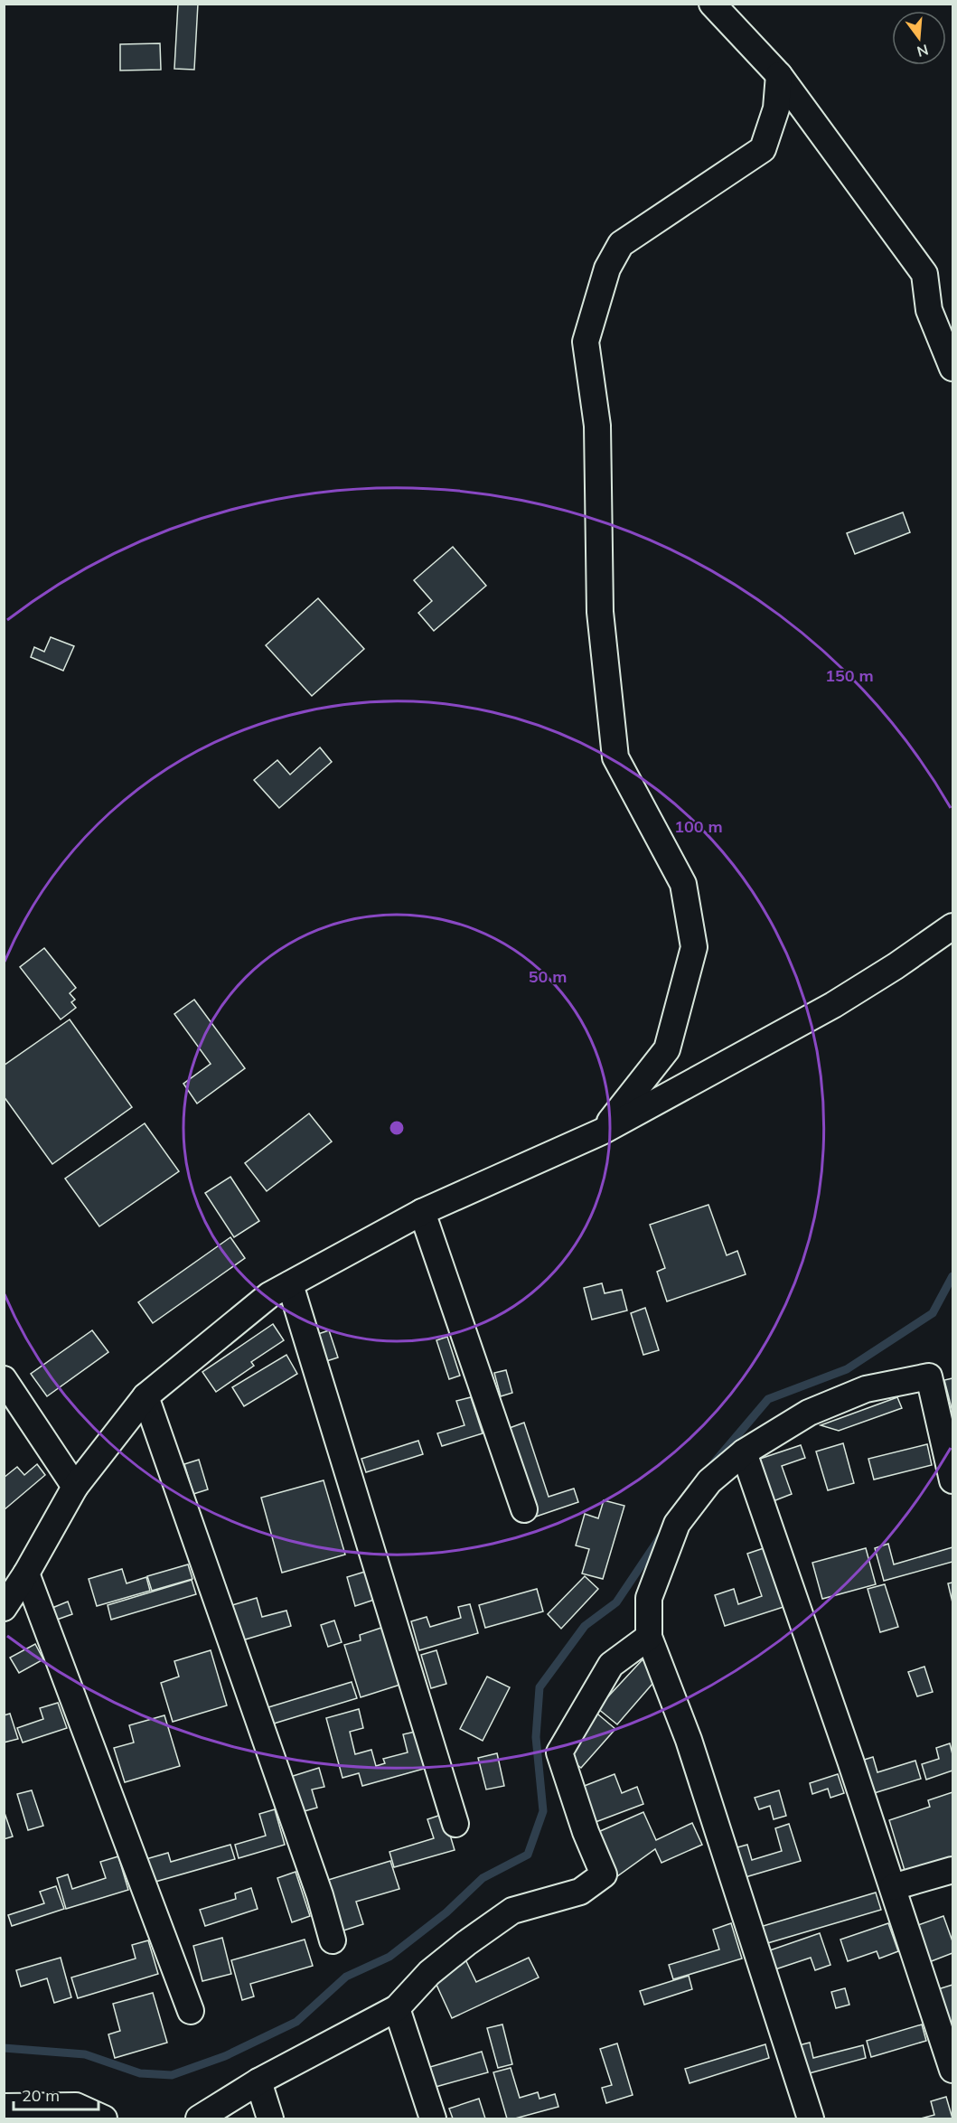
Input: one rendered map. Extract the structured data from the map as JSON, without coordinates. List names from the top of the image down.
{
  "scale_bar": "20 m",
  "north": "bottom",
  "rings": ["150 m", "100 m", "50 m"]
}
